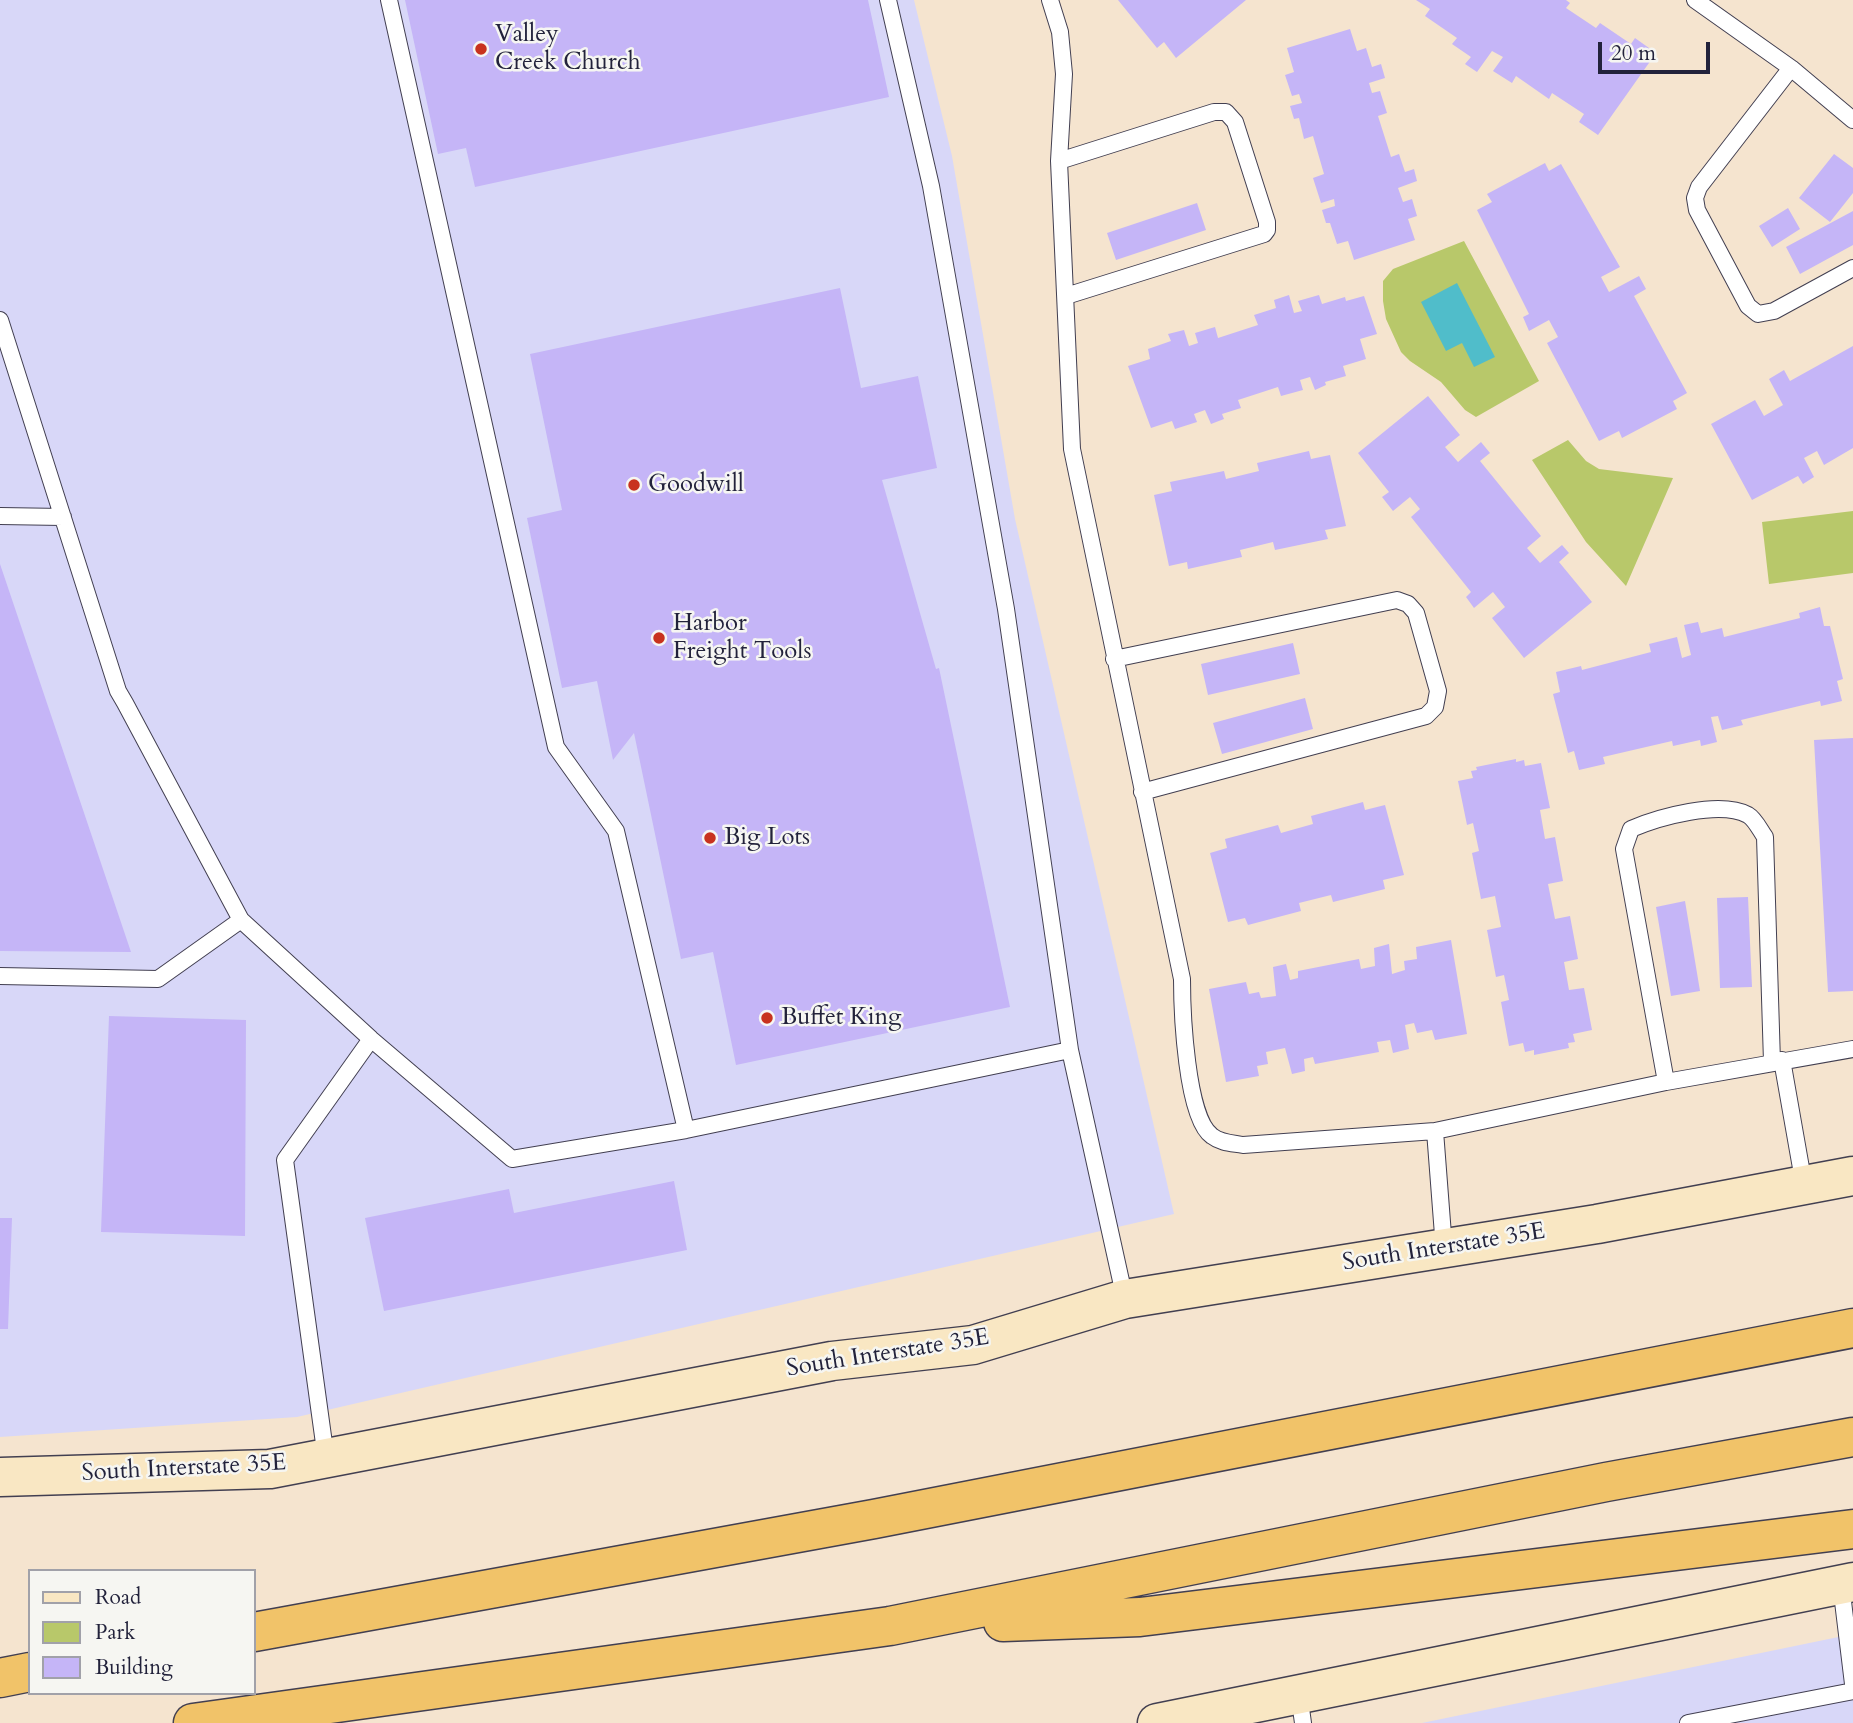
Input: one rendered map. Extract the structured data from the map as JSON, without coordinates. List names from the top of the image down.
{
  "streets": {
    "main road": ["South Interstate 35E"]
  },
  "places": [
    "Valley Creek Church",
    "Goodwill",
    "Harbor Freight Tools",
    "Big Lots",
    "Buffet King"
  ],
  "legend": ["Road", "Park", "Building"],
  "scale_bar": "20 m"
}
